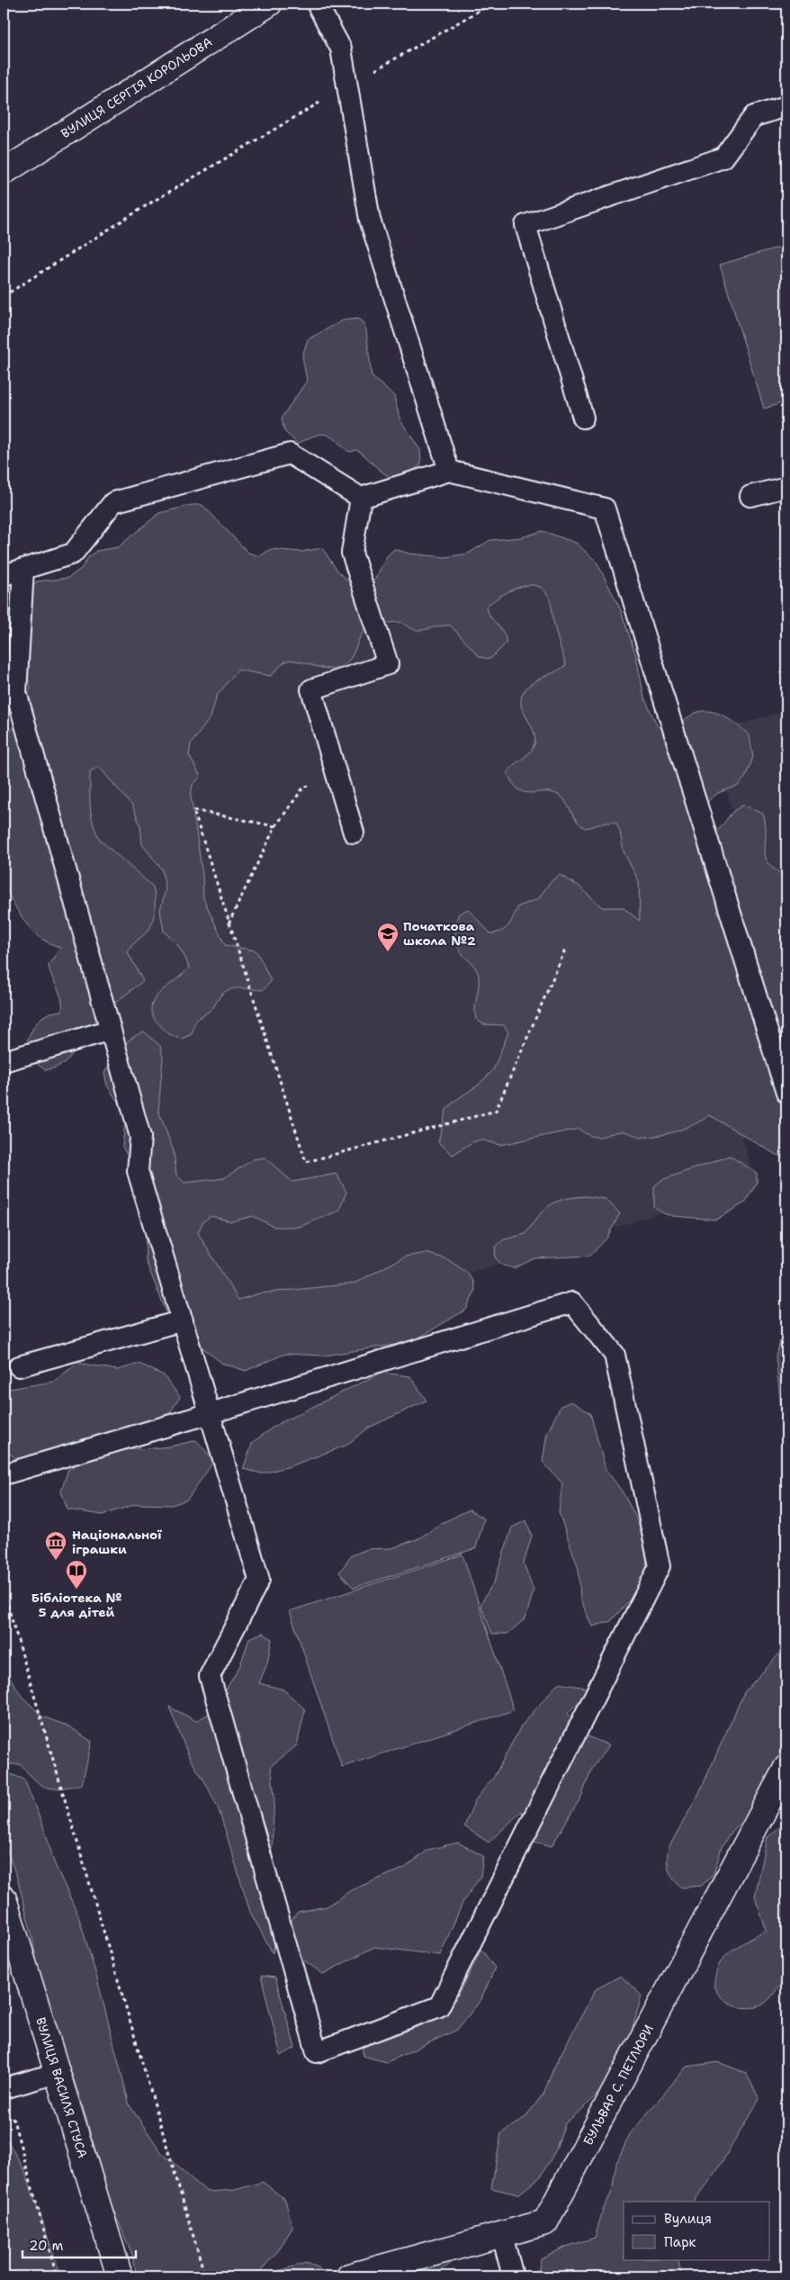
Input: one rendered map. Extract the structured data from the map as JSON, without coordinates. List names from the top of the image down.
{
  "streets": {
    "street": ["ВУЛИЦЯ СЕРГІЯ КОРОЛЬОВА", "БУЛЬВАР C. ПЕТЛЮРИ", "ВУЛИЦЯ ВАСИЛЯ СТУСА"]
  },
  "places": {
    "school or university": ["Початкова школа №2"],
    "museum": ["Національної іграшки"],
    "library": ["Бібліотека № 5 для дітей"]
  },
  "legend": ["Вулиця", "Парк"],
  "scale_bar": "20 m"
}
